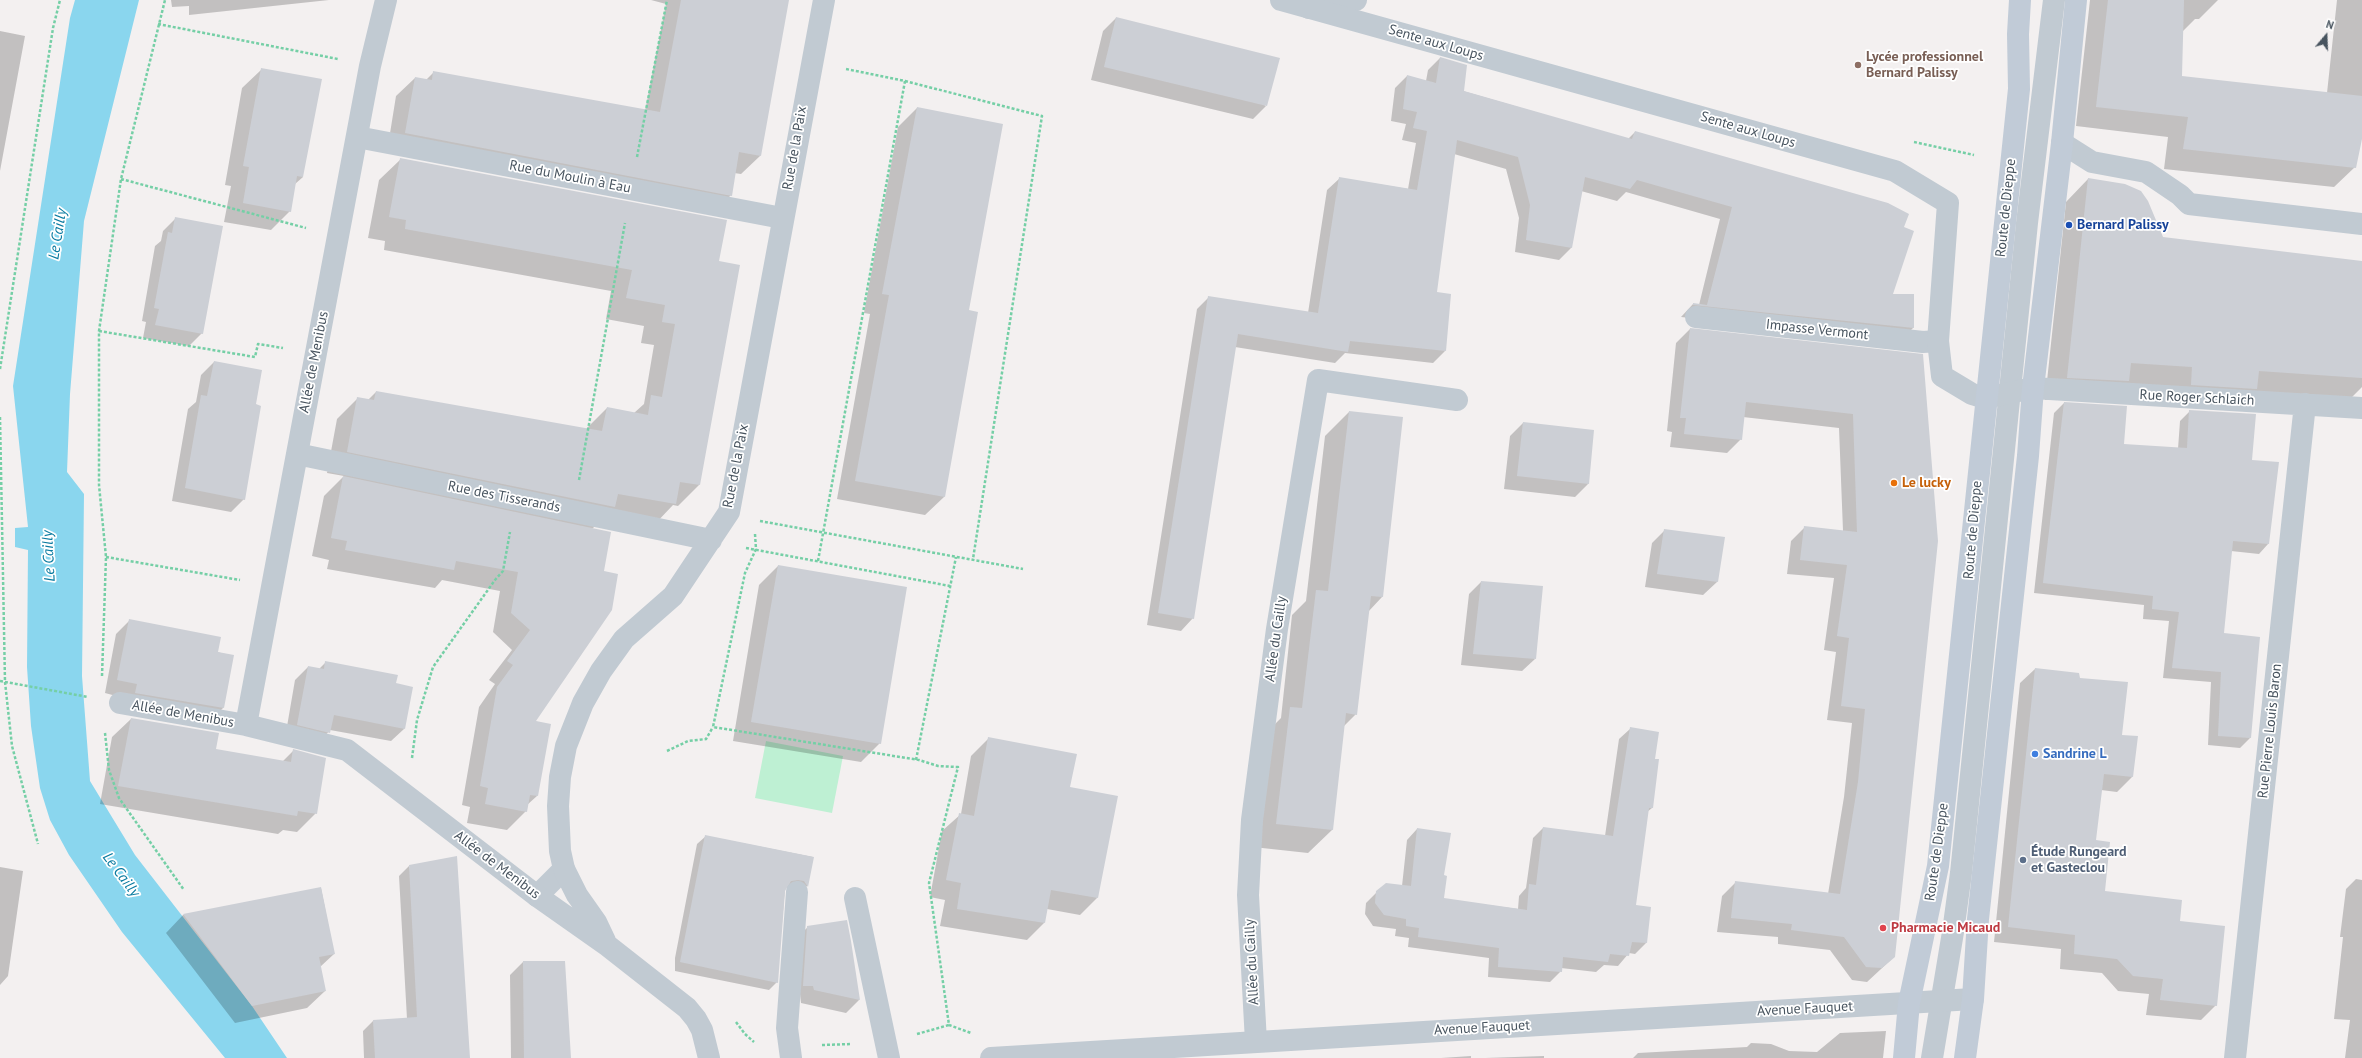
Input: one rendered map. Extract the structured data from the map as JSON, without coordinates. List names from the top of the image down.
{
  "streets": {
    "main road": ["Route de Dieppe"],
    "street": [
      "Sente aux Loups",
      "Rue de la Paix",
      "Rue du Moulin à Eau",
      "Impasse Vermont",
      "Allée de Menibus",
      "Rue Roger Schlaich",
      "Rue des Tisserands",
      "Allée du Cailly",
      "Rue Pierre Louis Baron",
      "Avenue Fauquet"
    ]
  },
  "crossings": [
    ["Sente aux Loups", "Route de Dieppe"],
    ["Sente aux Loups", "Impasse Vermont"],
    ["Rue de la Paix", "Rue du Moulin à Eau"],
    ["Rue de la Paix", "Allée de Menibus"],
    ["Rue de la Paix", "Rue des Tisserands"],
    ["Rue du Moulin à Eau", "Allée de Menibus"],
    ["Route de Dieppe", "Avenue Fauquet"],
    ["Allée de Menibus", "Rue des Tisserands"],
    ["Rue Roger Schlaich", "Rue Pierre Louis Baron"],
    ["Allée du Cailly", "Avenue Fauquet"]
  ],
  "water": ["Le Cailly"],
  "places": [
    "Lycée professionnel Bernard Palissy",
    "Bernard Palissy",
    "Le lucky",
    "Sandrine L",
    "Étude Rungeard et Gasteclou",
    "Pharmacie Micaud"
  ],
  "north": "top"
}
